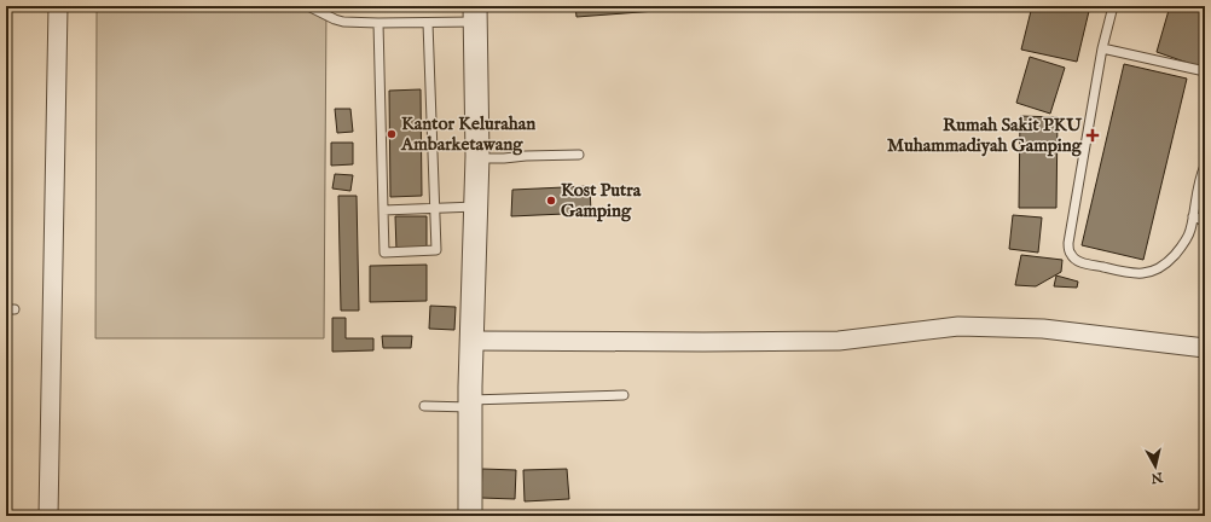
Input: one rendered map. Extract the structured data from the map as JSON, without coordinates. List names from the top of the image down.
{
  "places": {
    "other": ["Kantor Kelurahan Ambarketawang", "Kost Putra Gamping"],
    "health": ["Rumah Sakit PKU Muhammadiyah Gamping"]
  },
  "north": "bottom"
}
